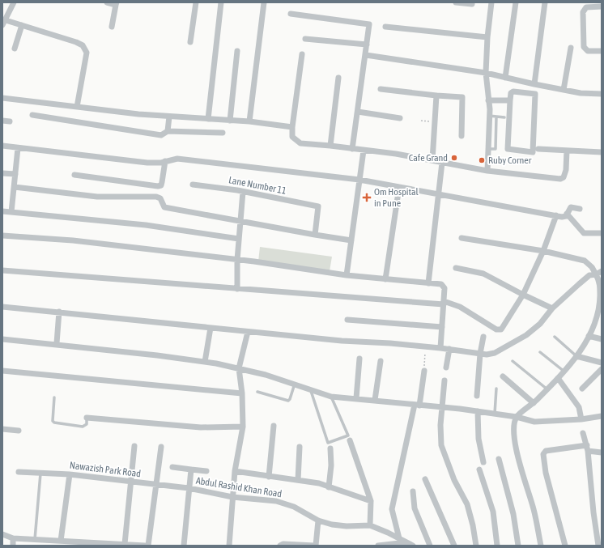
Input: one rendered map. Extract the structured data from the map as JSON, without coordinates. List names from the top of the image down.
{
  "streets": {
    "street": ["Lane Number 11", "Nawazish Park Road", "Abdul Rashid Khan Road"]
  },
  "crossings": [
    ["Nawazish Park Road", "Abdul Rashid Khan Road"]
  ],
  "places": {
    "other": ["Cafe Grand", "Ruby Corner"],
    "health": ["Om Hospital in Pune"]
  }
}
